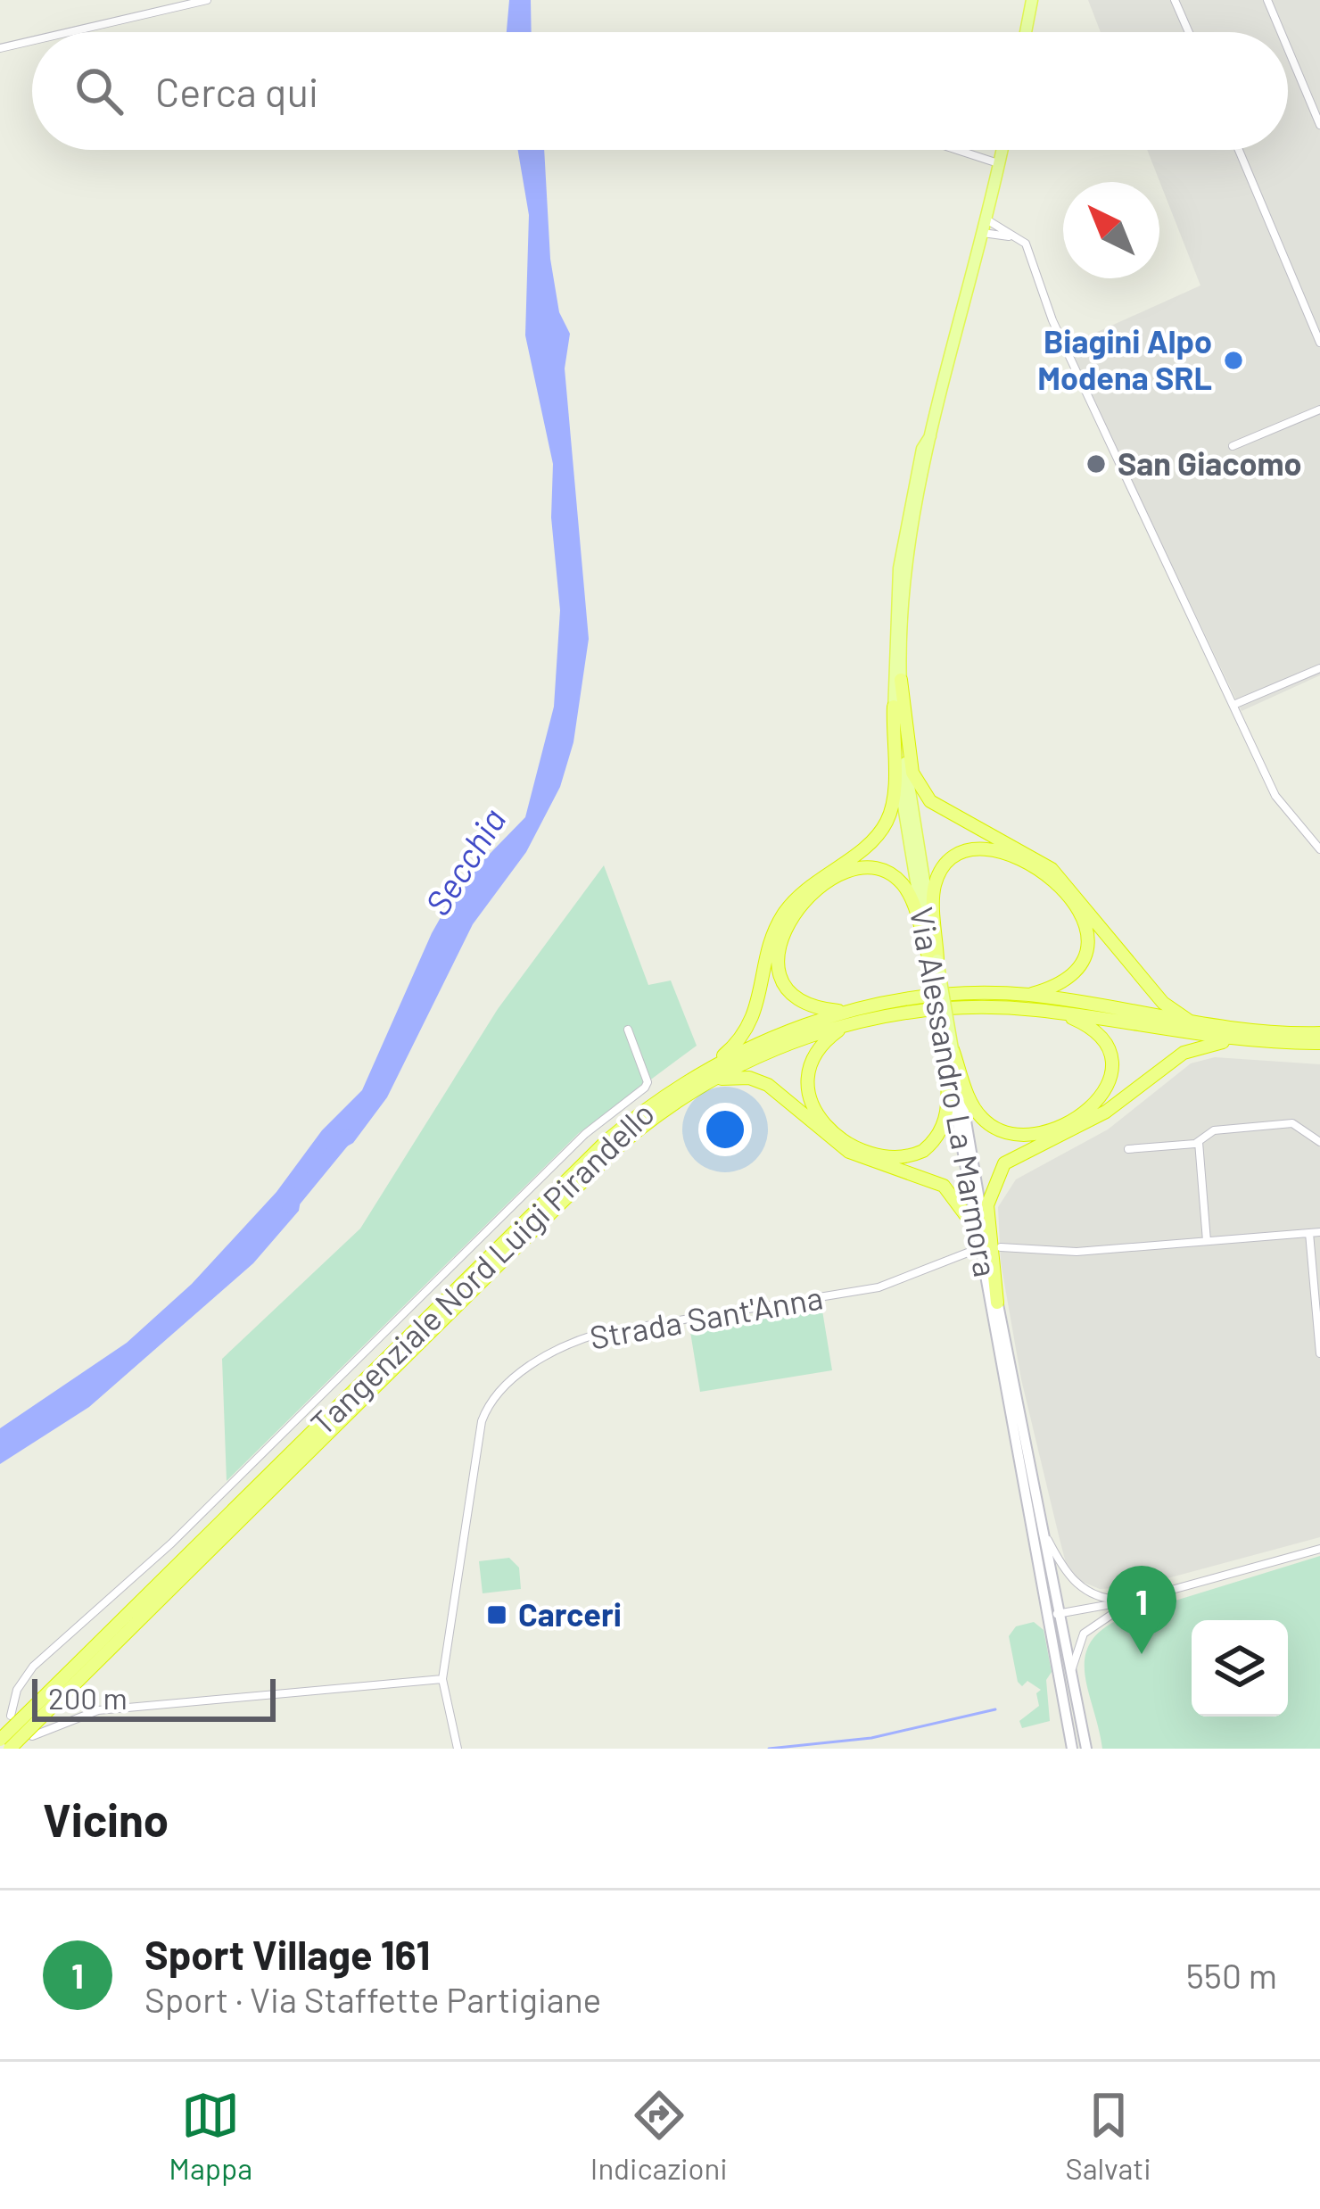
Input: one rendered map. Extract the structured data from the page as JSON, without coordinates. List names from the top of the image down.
{
  "streets": {
    "highway": ["Tangenziale Nord Luigi Pirandello"],
    "main road": ["Via Alessandro La Marmora"],
    "street": ["Strada Sant'Anna"]
  },
  "water": ["Secchia"],
  "places": {
    "other": ["Biagini Alpo Modena SRL", "San Giacomo"],
    "transit": ["Carceri"]
  },
  "scale_bar": "200 m",
  "north": "top left",
  "page": {
    "search": "Cerca qui",
    "pins": "1",
    "scale": "200 m",
    "heading": "Vicino",
    "list": [
      {
        "mark": "1",
        "name": "Sport Village 161",
        "note": "Sport · Via Staffette Partigiane",
        "value": "550 m"
      }
    ],
    "nav": ["Mappa", "Indicazioni", "Salvati"]
  }
}
